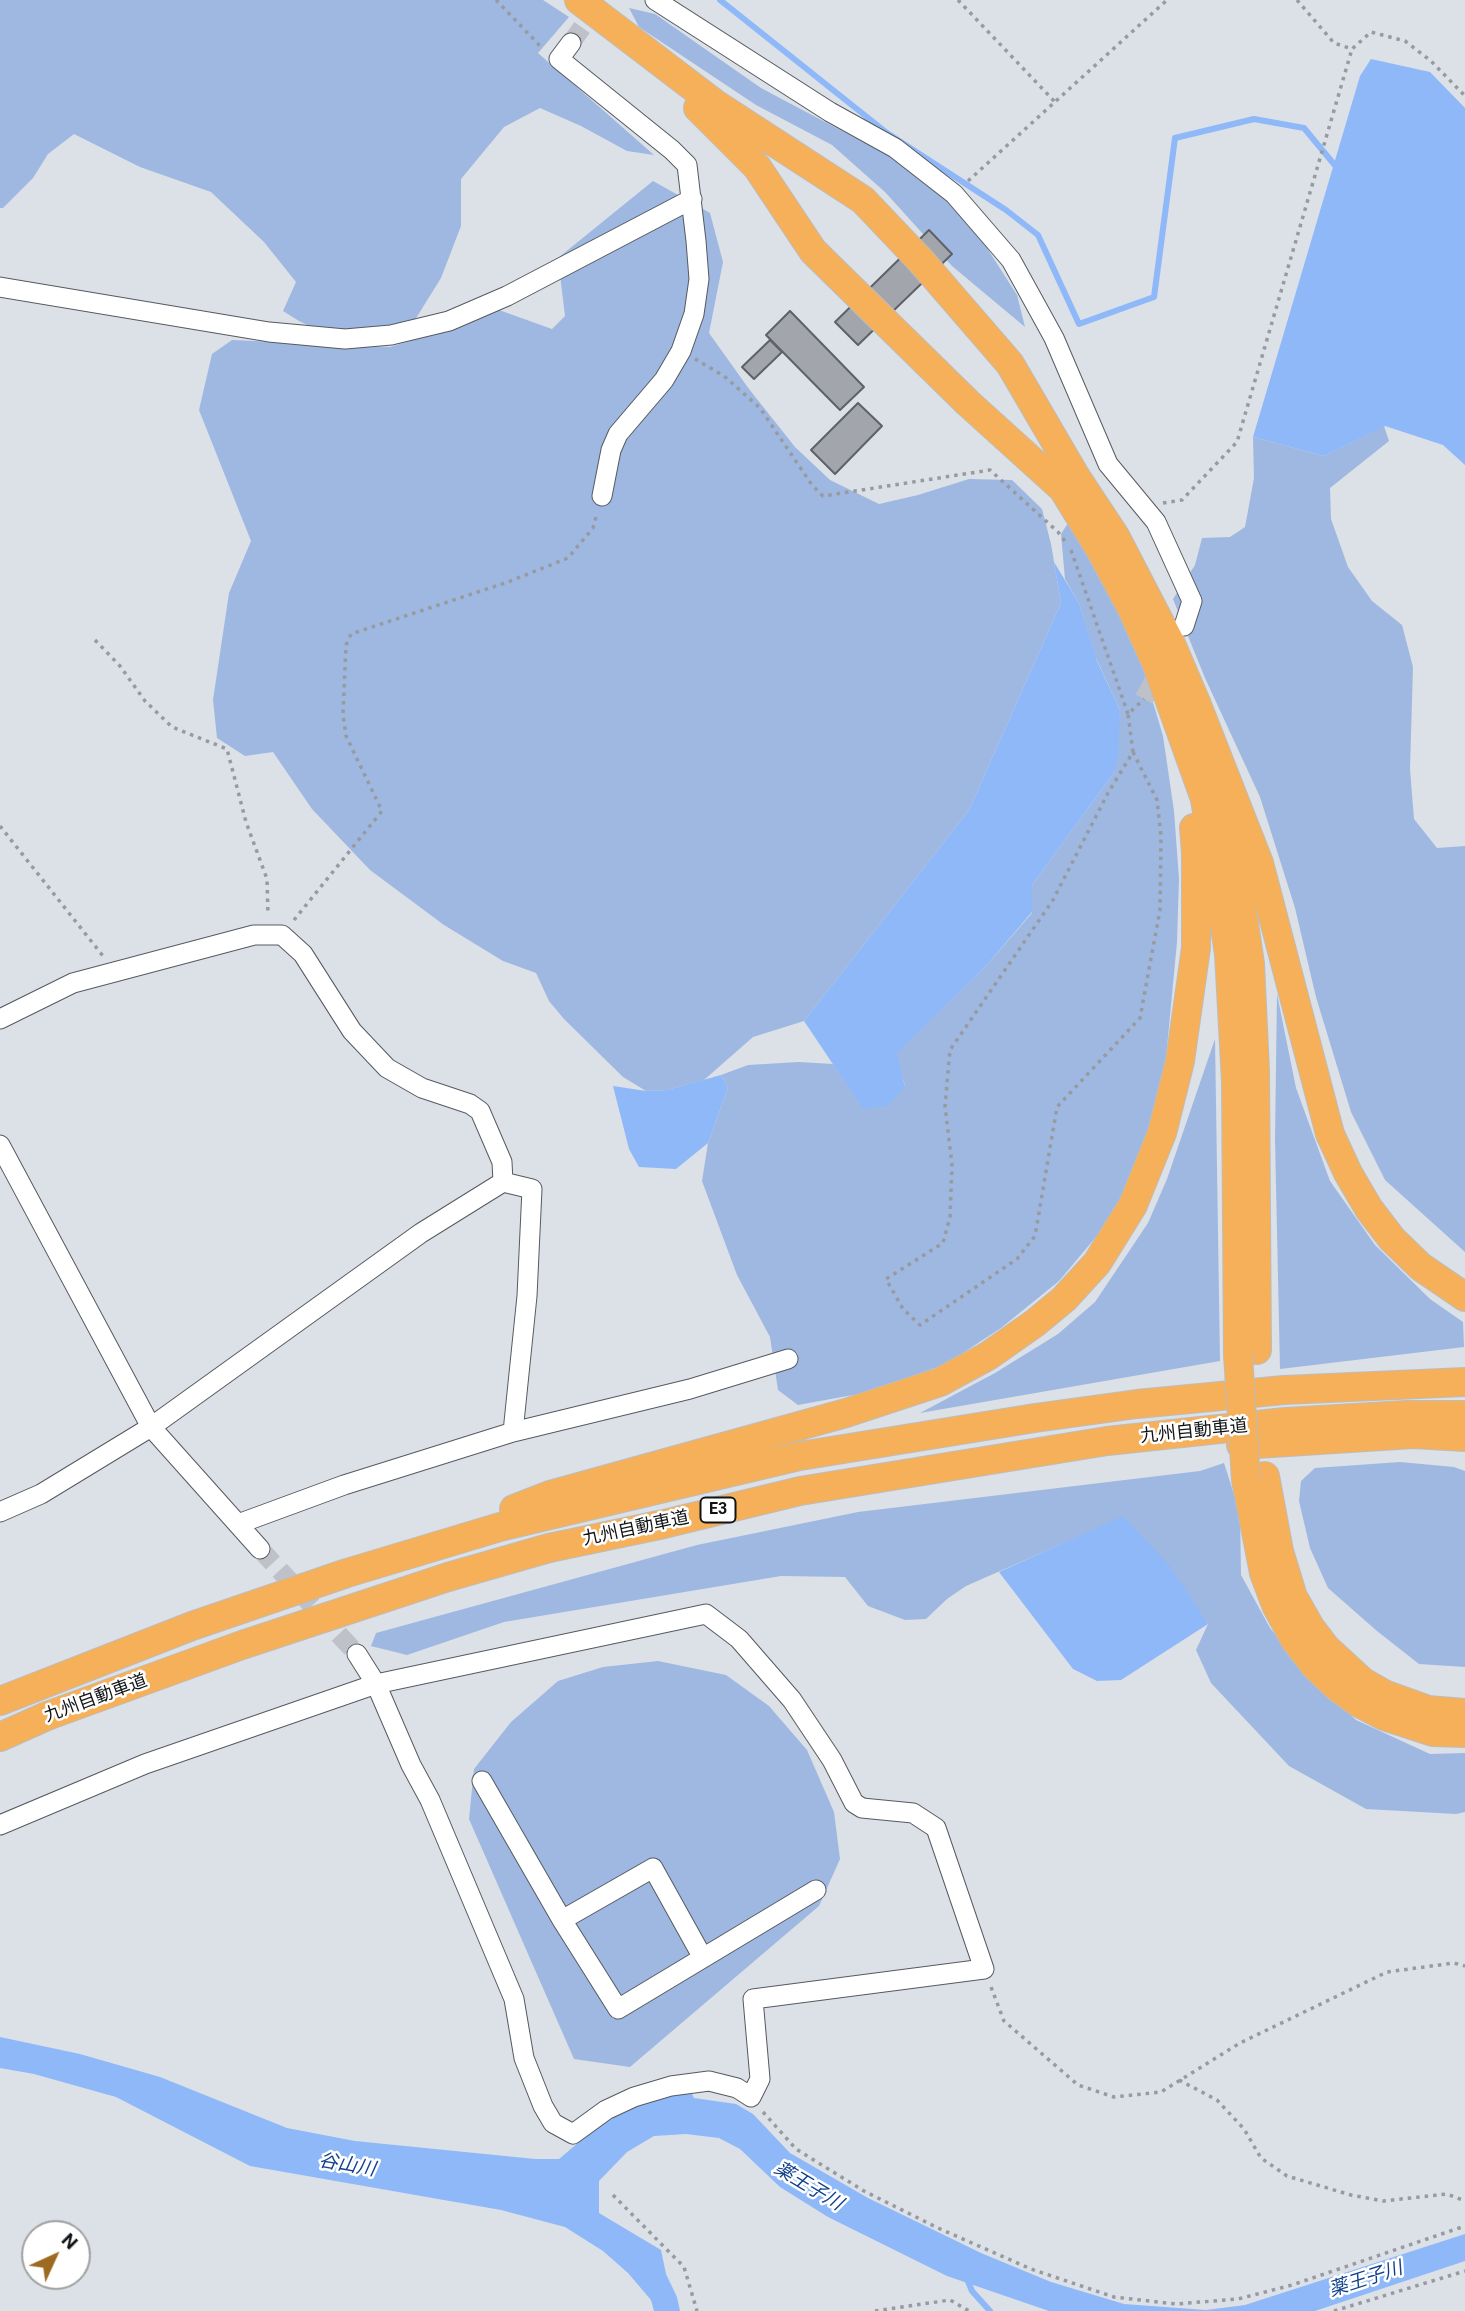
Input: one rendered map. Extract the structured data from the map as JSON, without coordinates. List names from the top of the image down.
{
  "streets": {
    "highway": ["九州自動車道", "E3"]
  },
  "water": ["谷山川", "薬王子川"],
  "north": "top right"
}
